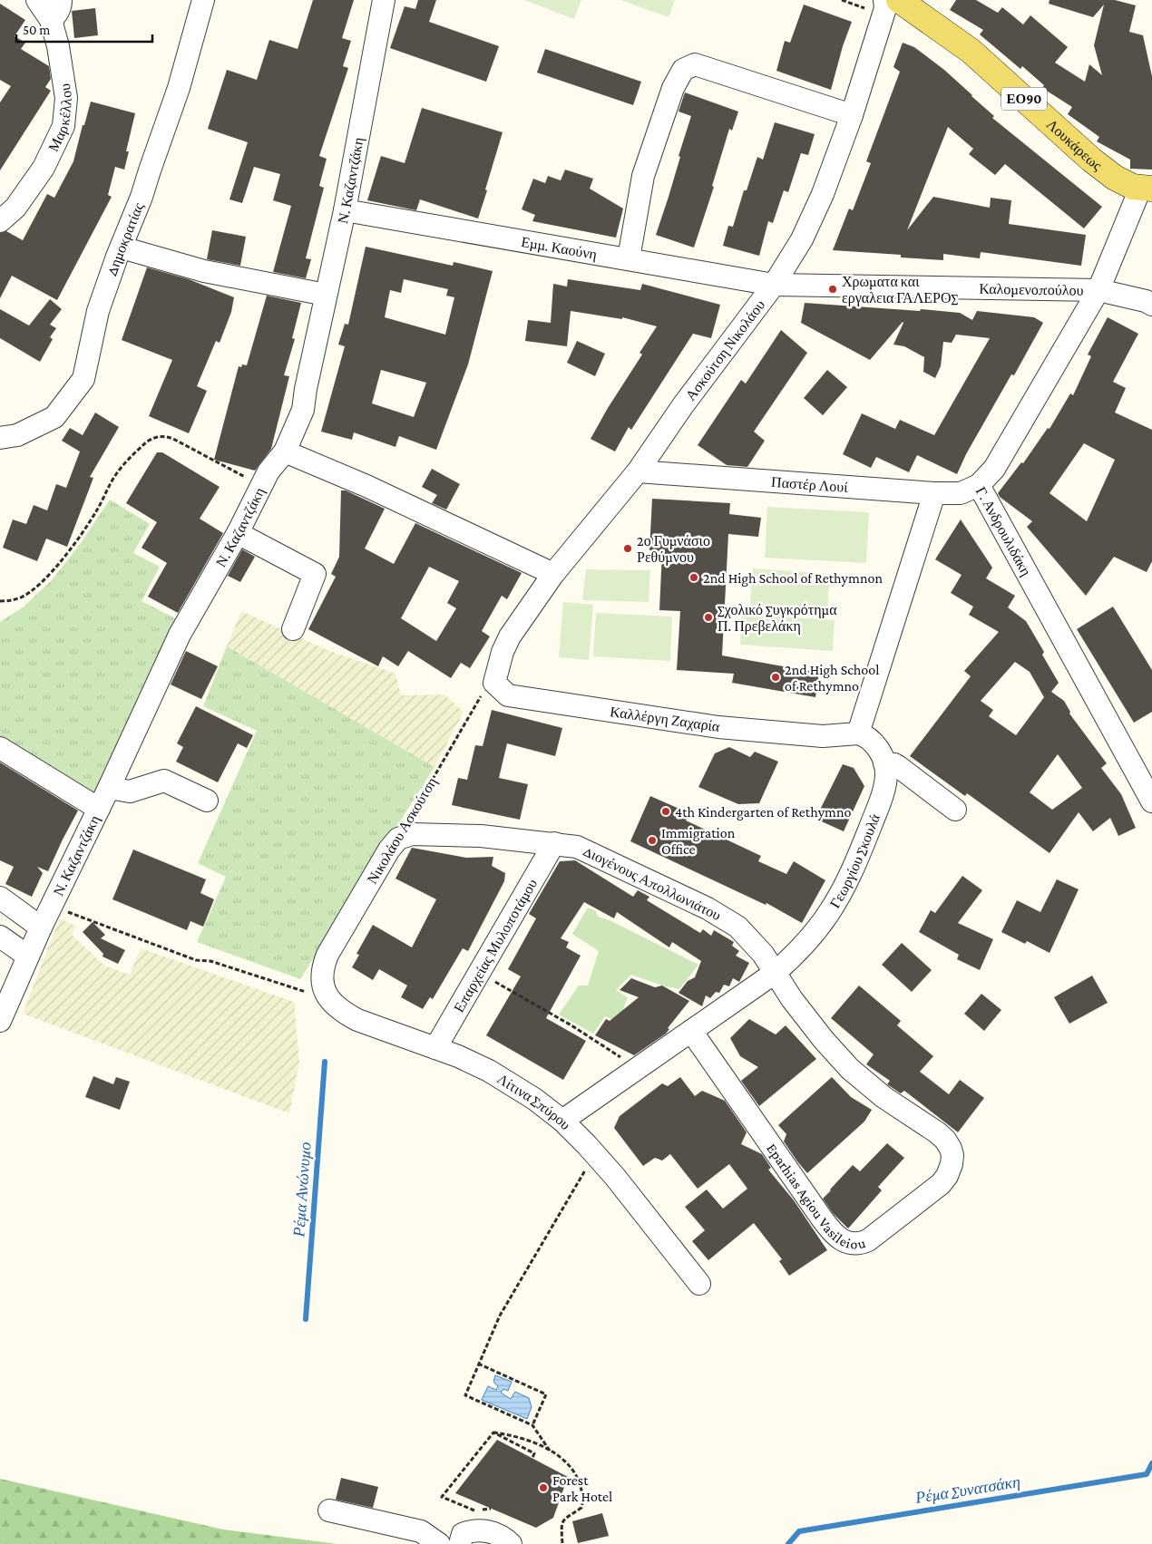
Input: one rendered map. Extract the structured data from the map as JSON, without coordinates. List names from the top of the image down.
{
  "streets": {
    "main road": ["ΕΟ90", "Λουκάρεως"],
    "street": [
      "Μαρκέλλου",
      "Ν. Καζαντζάκη",
      "Δημοκρατίας",
      "Εμμ. Καούνη",
      "Καλομενοπούλου",
      "Ασκούτση Νικολάου",
      "Παστέρ Λουί",
      "Γ. Ανδρουλιδάκη",
      "Καλλέργη Ζαχαρία",
      "Νικολάου Ασκούτση",
      "Γεωργίου Σκουλά",
      "Διογένους Απολλωνιάτου",
      "Επαρχείας Μυλοποτάμου",
      "Λίτινα Σπύρου",
      "Eparhias Agiou Vasileiou"
    ]
  },
  "crossings": [
    ["Λουκάρεως", "Γ. Ανδρουλιδάκη"],
    ["Ν. Καζαντζάκη", "Εμμ. Καούνη"],
    ["Εμμ. Καούνη", "Καλομενοπούλου"],
    ["Εμμ. Καούνη", "Ασκούτση Νικολάου"],
    ["Καλομενοπούλου", "Ασκούτση Νικολάου"],
    ["Καλομενοπούλου", "Γ. Ανδρουλιδάκη"],
    ["Ασκούτση Νικολάου", "Παστέρ Λουί"],
    ["Ασκούτση Νικολάου", "Καλλέργη Ζαχαρία"],
    ["Ασκούτση Νικολάου", "Νικολάου Ασκούτση"],
    ["Παστέρ Λουί", "Γ. Ανδρουλιδάκη"],
    ["Καλλέργη Ζαχαρία", "Νικολάου Ασκούτση"],
    ["Καλλέργη Ζαχαρία", "Γεωργίου Σκουλά"],
    ["Νικολάου Ασκούτση", "Διογένους Απολλωνιάτου"],
    ["Νικολάου Ασκούτση", "Λίτινα Σπύρου"],
    ["Γεωργίου Σκουλά", "Διογένους Απολλωνιάτου"],
    ["Γεωργίου Σκουλά", "Λίτινα Σπύρου"],
    ["Γεωργίου Σκουλά", "Eparhias Agiou Vasileiou"],
    ["Διογένους Απολλωνιάτου", "Επαρχείας Μυλοποτάμου"],
    ["Διογένους Απολλωνιάτου", "Eparhias Agiou Vasileiou"],
    ["Επαρχείας Μυλοποτάμου", "Λίτινα Σπύρου"]
  ],
  "water": ["Ρέμα Ανώνυμο", "Ρέμα Συνατσάκη"],
  "places": [
    "Χρωματα και εργαλεια ΓΑΛΕΡΟΣ",
    "2ο Γυμνάσιο Ρεθύμνου",
    "2nd High School of Rethymnon",
    "Σχολικό Συγκρότημα Π. Πρεβελάκη",
    "2nd High School of Rethymno",
    "4th Kindergarten of Rethymno",
    "Immigration Office",
    "Forest Park Hotel"
  ],
  "scale_bar": "50 m"
}
